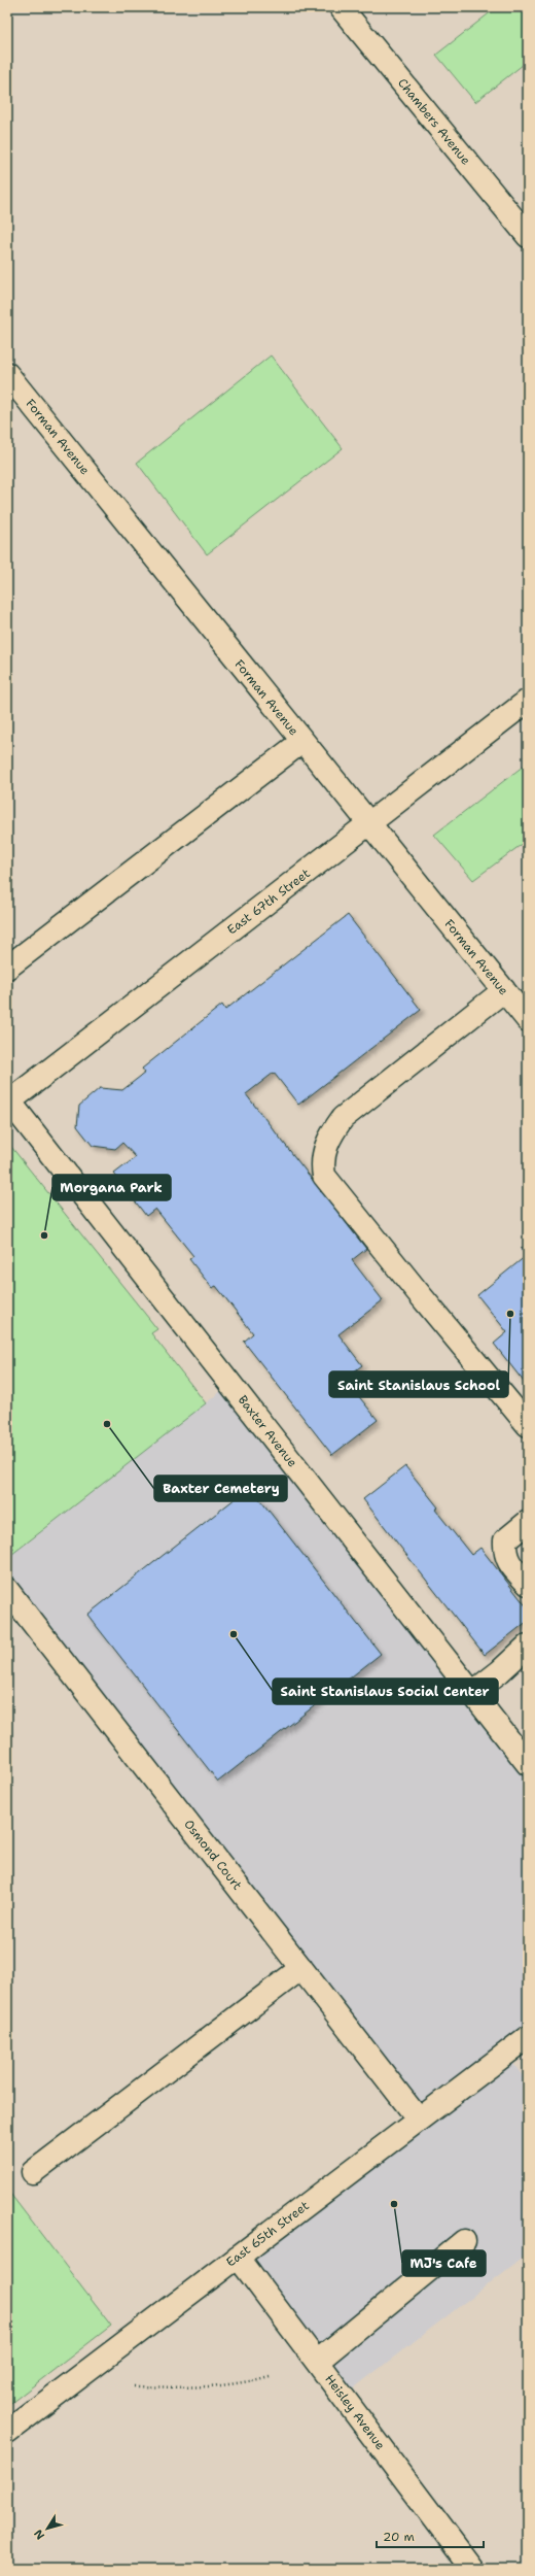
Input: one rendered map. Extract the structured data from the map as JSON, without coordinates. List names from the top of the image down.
{
  "streets": {
    "street": [
      "Chambers Avenue",
      "Forman Avenue",
      "East 67th Street",
      "Baxter Avenue",
      "Osmond Court",
      "East 65th Street",
      "Heisley Avenue"
    ]
  },
  "crossings": [
    ["Forman Avenue", "East 67th Street"],
    ["East 67th Street", "Baxter Avenue"],
    ["Osmond Court", "East 65th Street"],
    ["East 65th Street", "Heisley Avenue"]
  ],
  "places": [
    "Morgana Park",
    "Saint Stanislaus School",
    "Baxter Cemetery",
    "Saint Stanislaus Social Center",
    "MJ's Cafe"
  ],
  "scale_bar": "20 m",
  "north": "bottom left"
}
